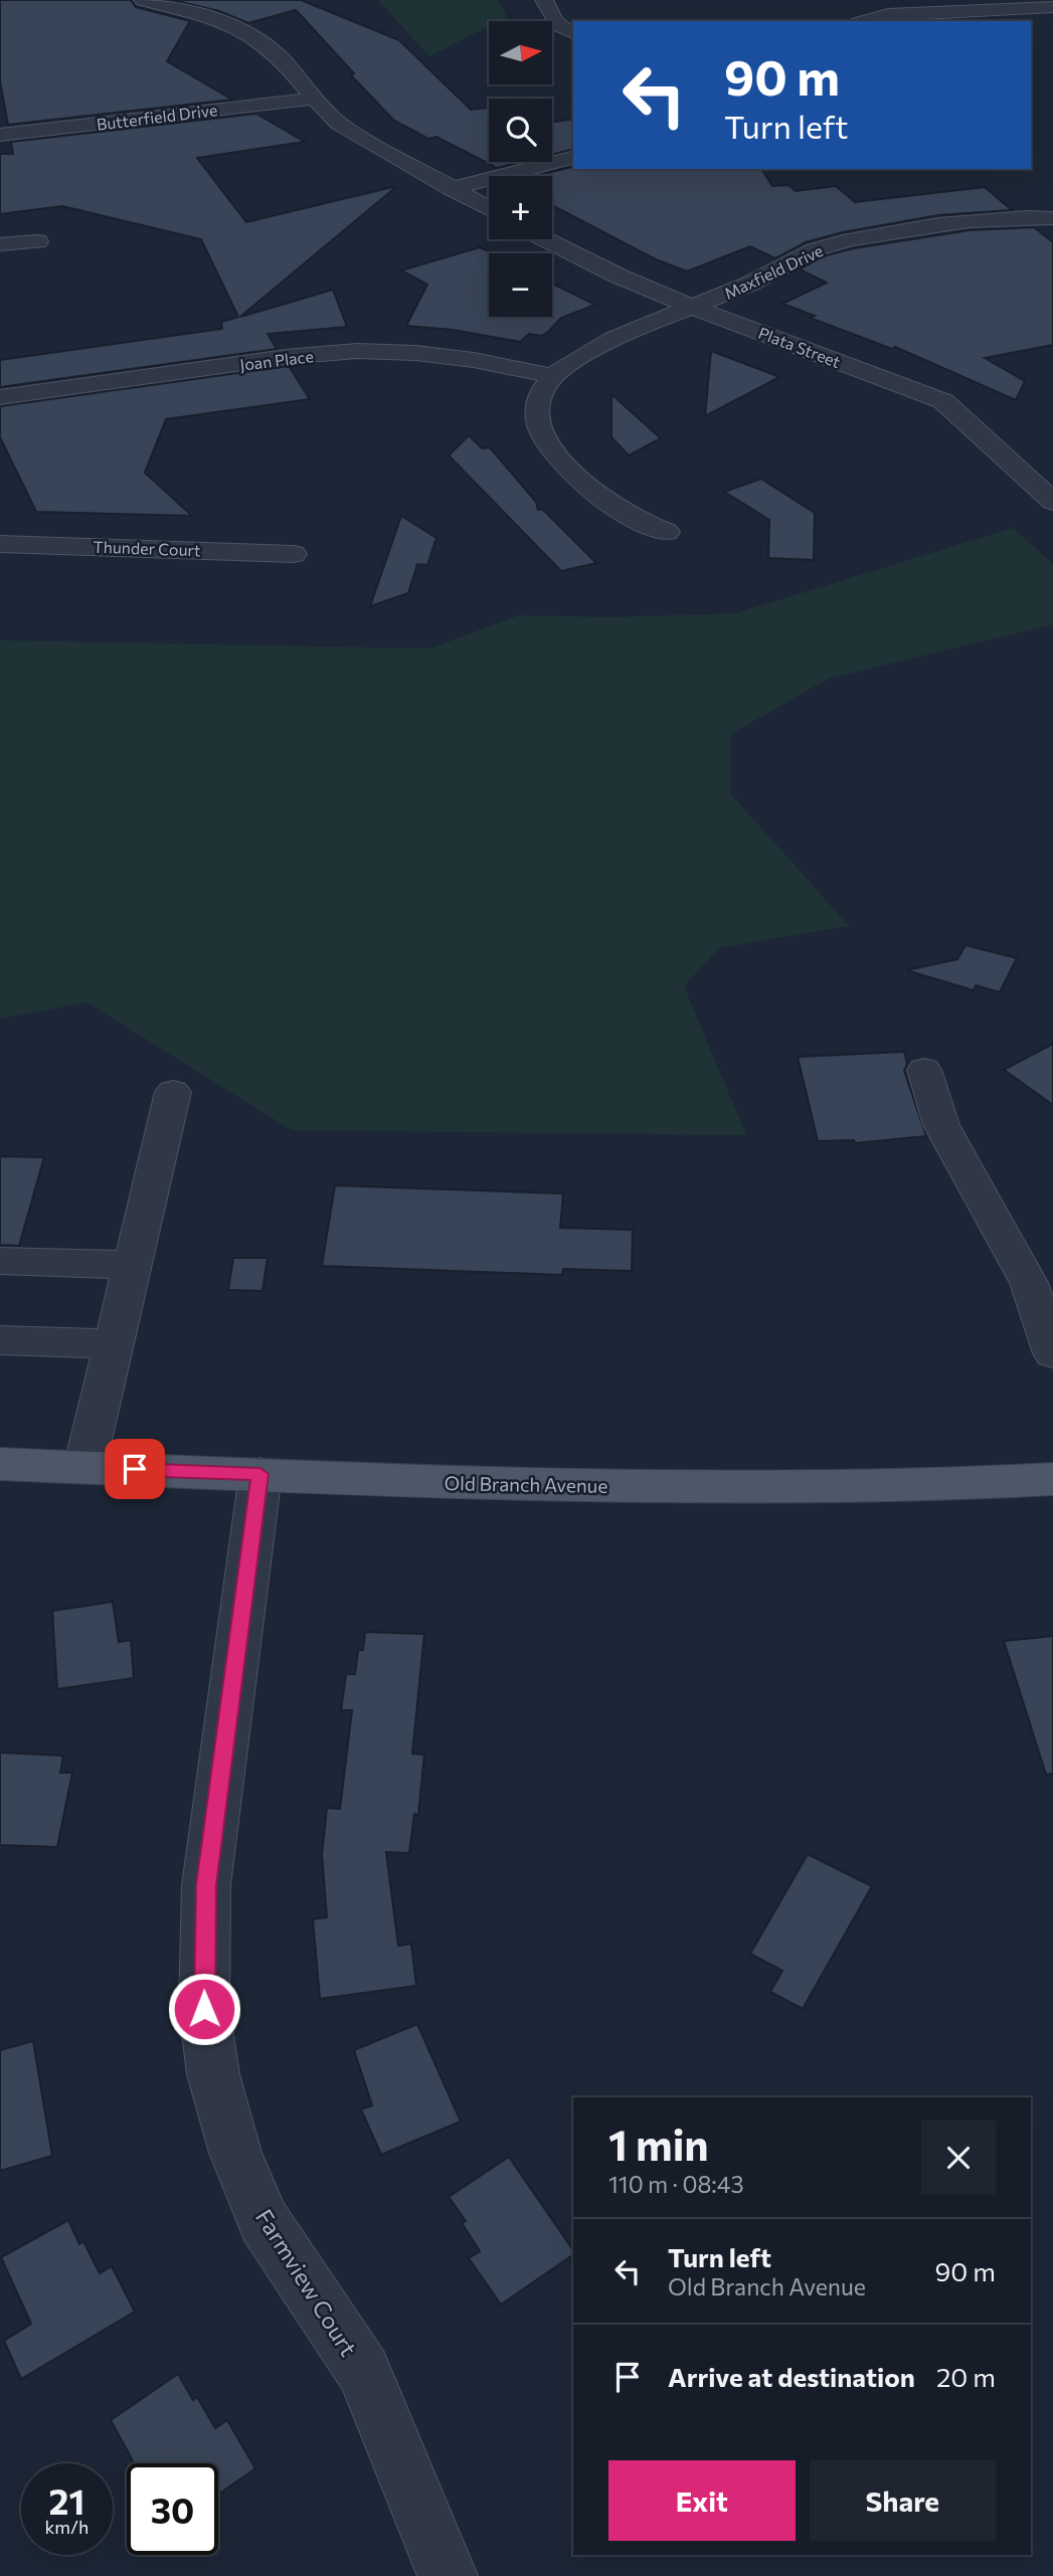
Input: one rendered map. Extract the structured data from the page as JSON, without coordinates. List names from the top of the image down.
{
  "streets": {
    "main road": ["Old Branch Avenue"],
    "street": [
      "Butterfield Drive",
      "Maxfield Drive",
      "Plata Street",
      "Joan Place",
      "Thunder Court",
      "Farmview Court"
    ]
  },
  "crossings": [
    ["Maxfield Drive", "Plata Street"],
    ["Maxfield Drive", "Joan Place"],
    ["Old Branch Avenue", "Farmview Court"]
  ],
  "north": "right",
  "page": {
    "map_buttons": ["+", "−"],
    "turn": ["90 m", "Turn left"],
    "heading": ["1 min", "110 m · 08:43"],
    "list": [
      {
        "name": "Turn left",
        "note": "Old Branch Avenue",
        "value": "90 m"
      },
      {
        "name": "Arrive at destination",
        "value": "20 m"
      }
    ],
    "buttons": ["Exit", "Share"],
    "speed": "21 km/h",
    "limit": "30"
  }
}
